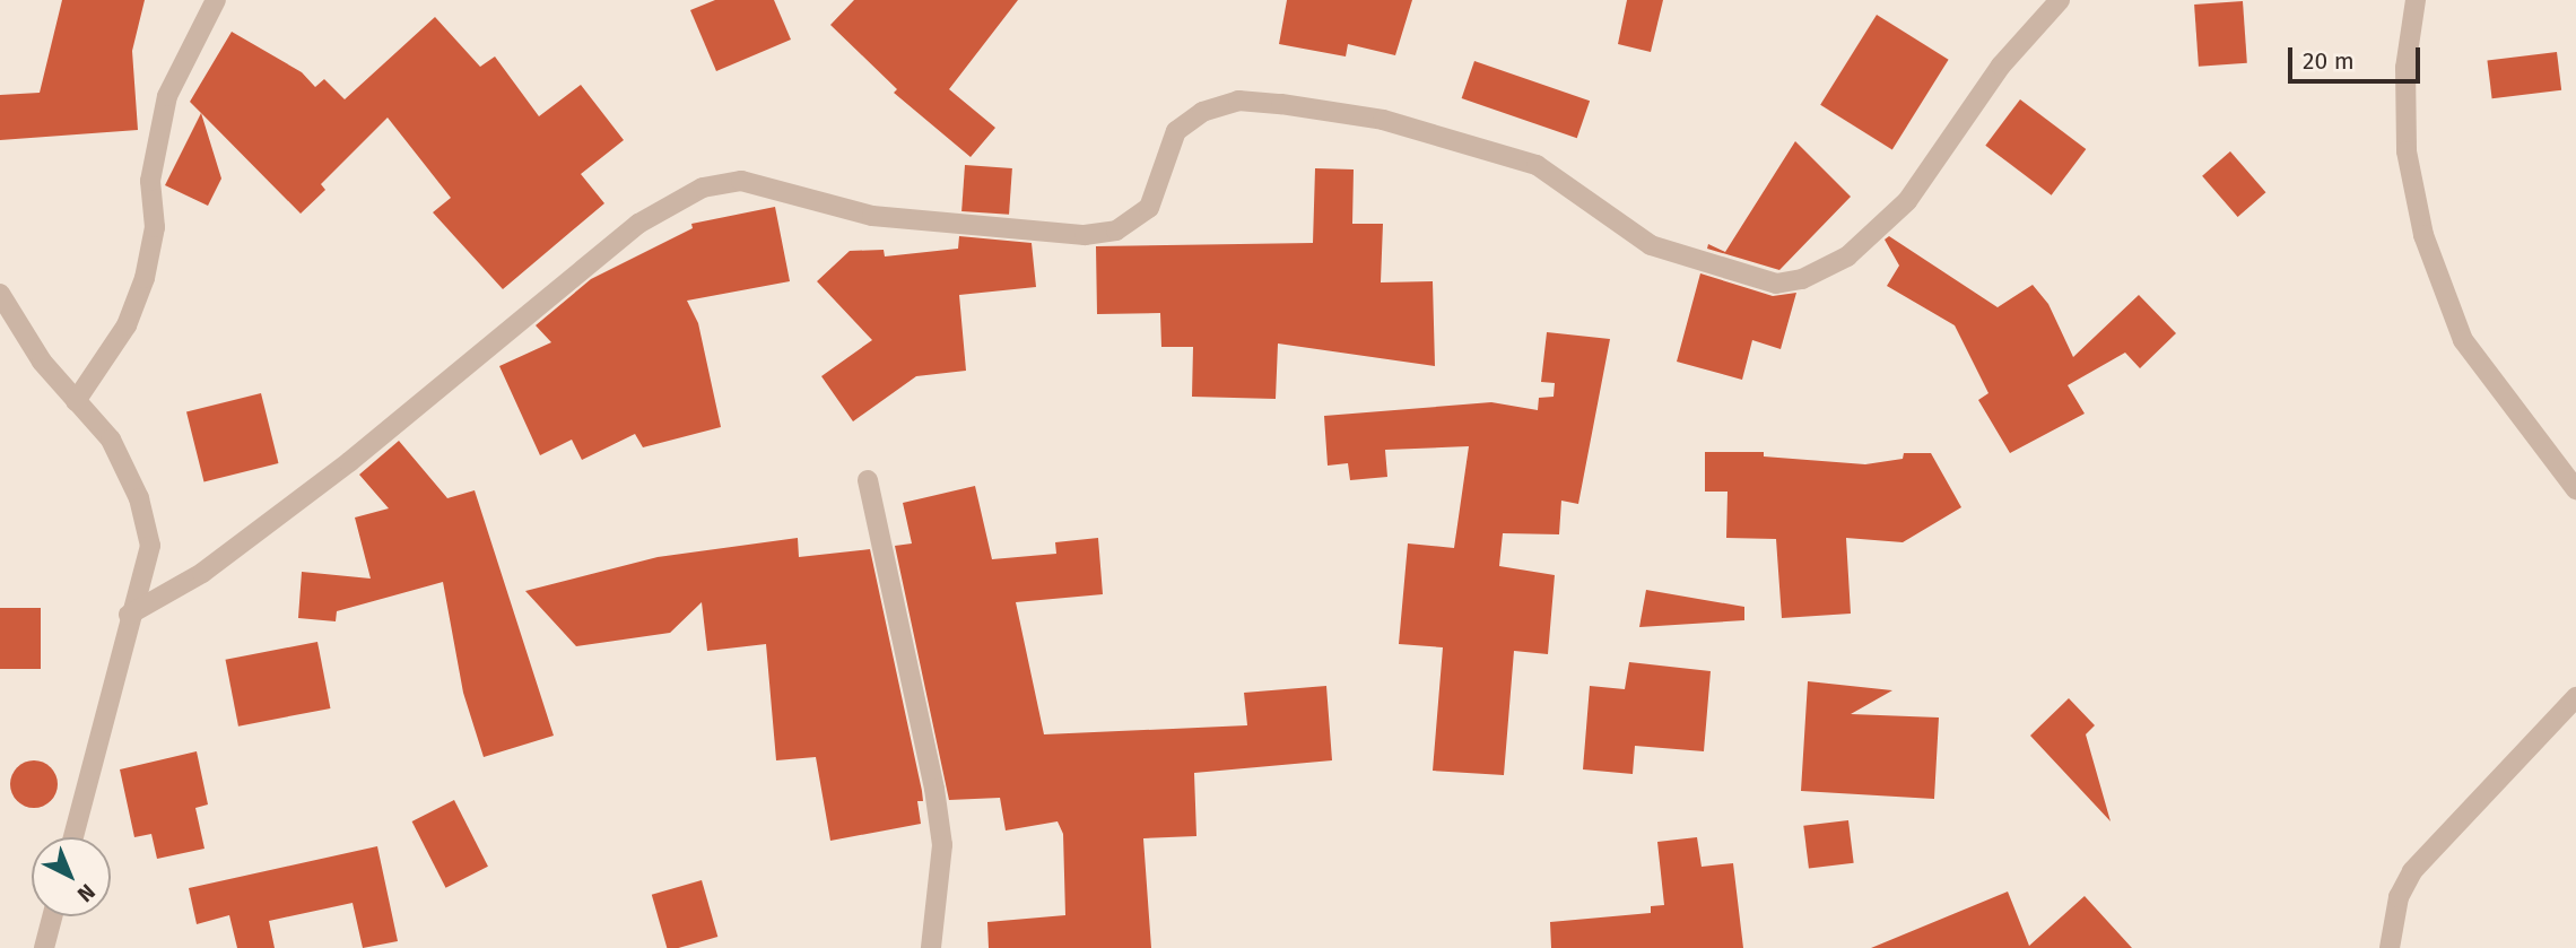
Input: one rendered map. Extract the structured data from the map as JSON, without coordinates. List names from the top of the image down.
{
  "scale_bar": "20 m",
  "north": "bottom right"
}
